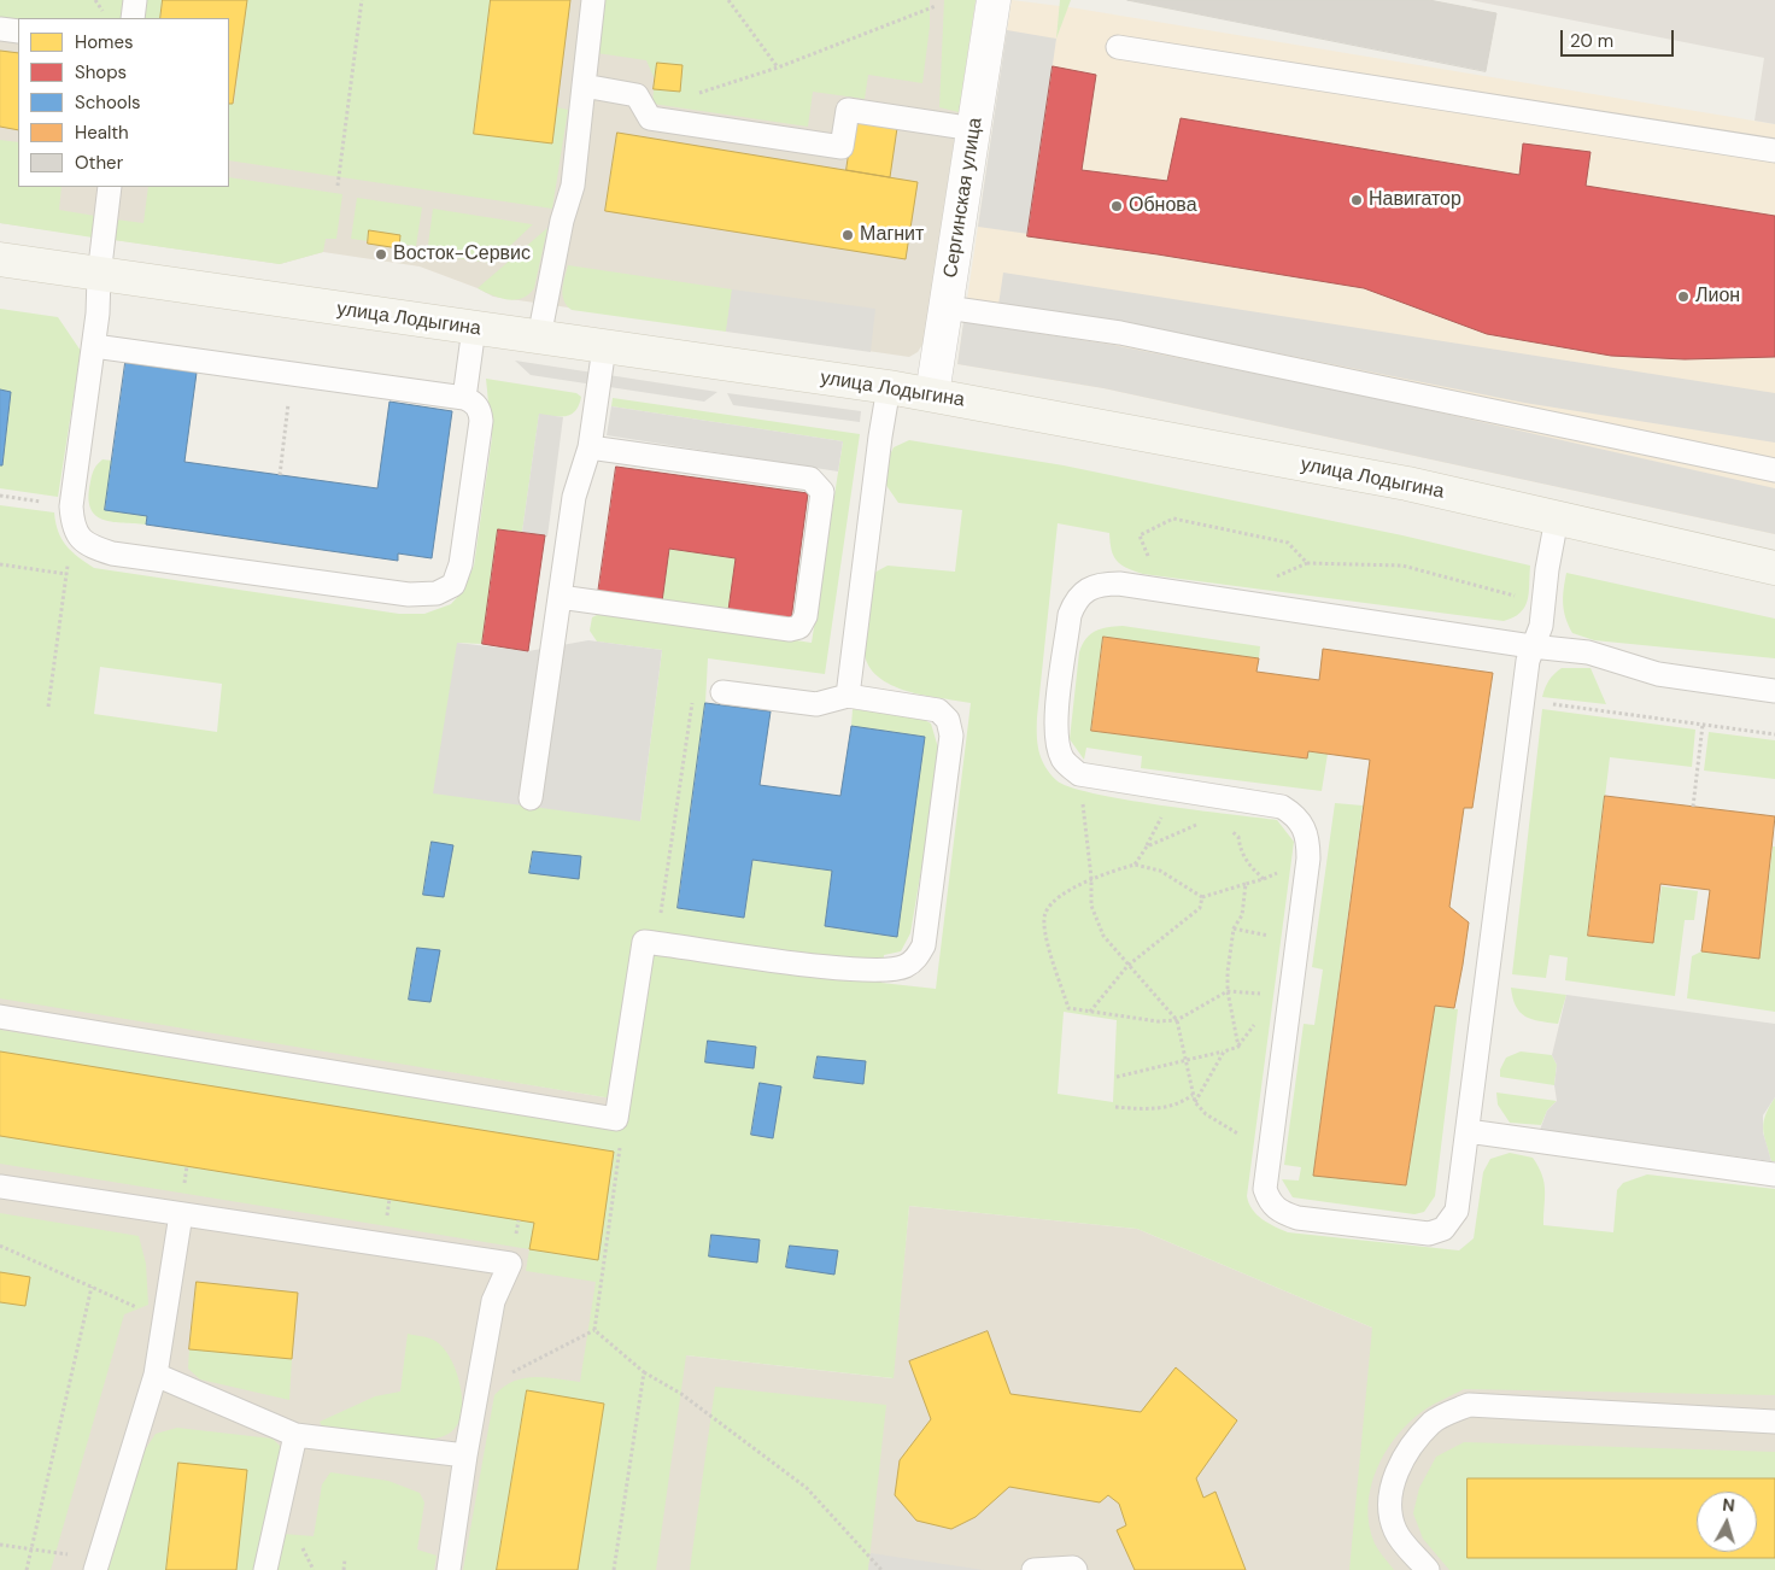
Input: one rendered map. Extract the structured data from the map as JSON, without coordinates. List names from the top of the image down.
{
  "streets": {
    "main road": ["улица Лодыгина"],
    "street": ["Сергинская улица"]
  },
  "crossings": [
    ["Сергинская улица", "улица Лодыгина"]
  ],
  "places": [
    "Навигатор",
    "Обнова",
    "Магнит",
    "Восток-Сервис",
    "Лион"
  ],
  "legend": [
    "Homes",
    "Shops",
    "Schools",
    "Health",
    "Other"
  ],
  "scale_bar": "20 m",
  "north": "top"
}
